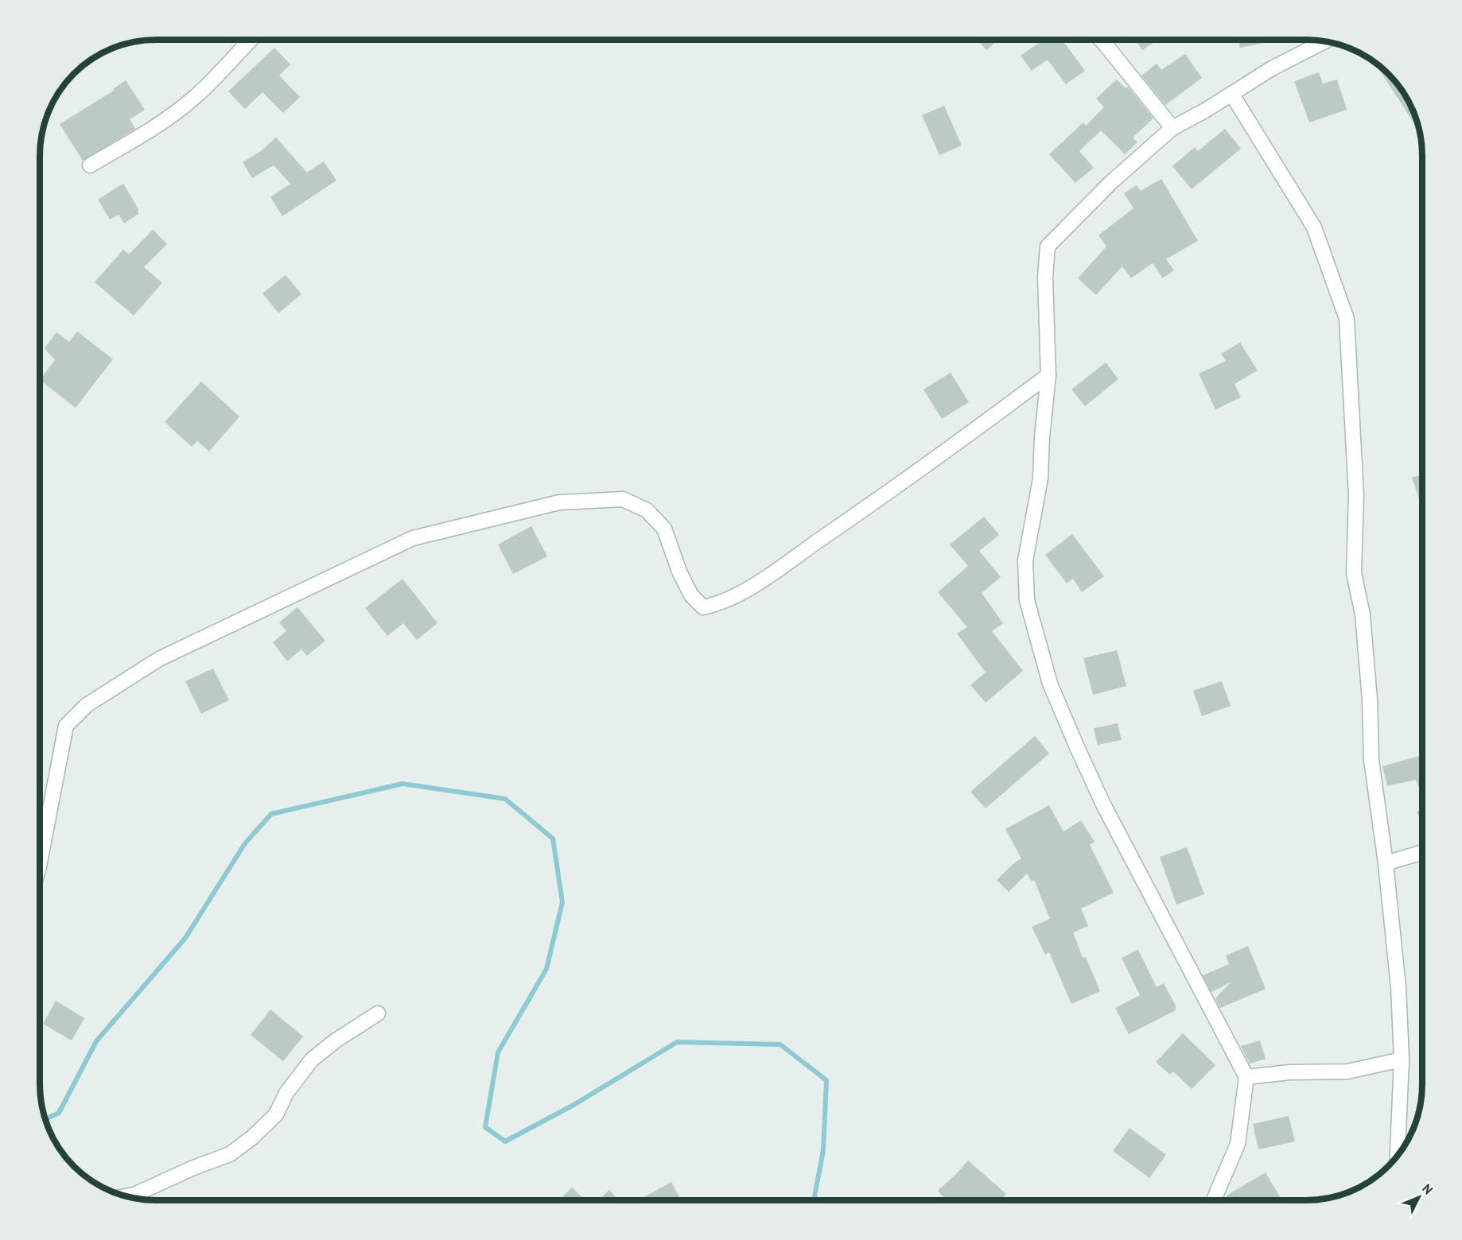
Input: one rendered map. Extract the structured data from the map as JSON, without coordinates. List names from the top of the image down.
{
  "north": "top right"
}
